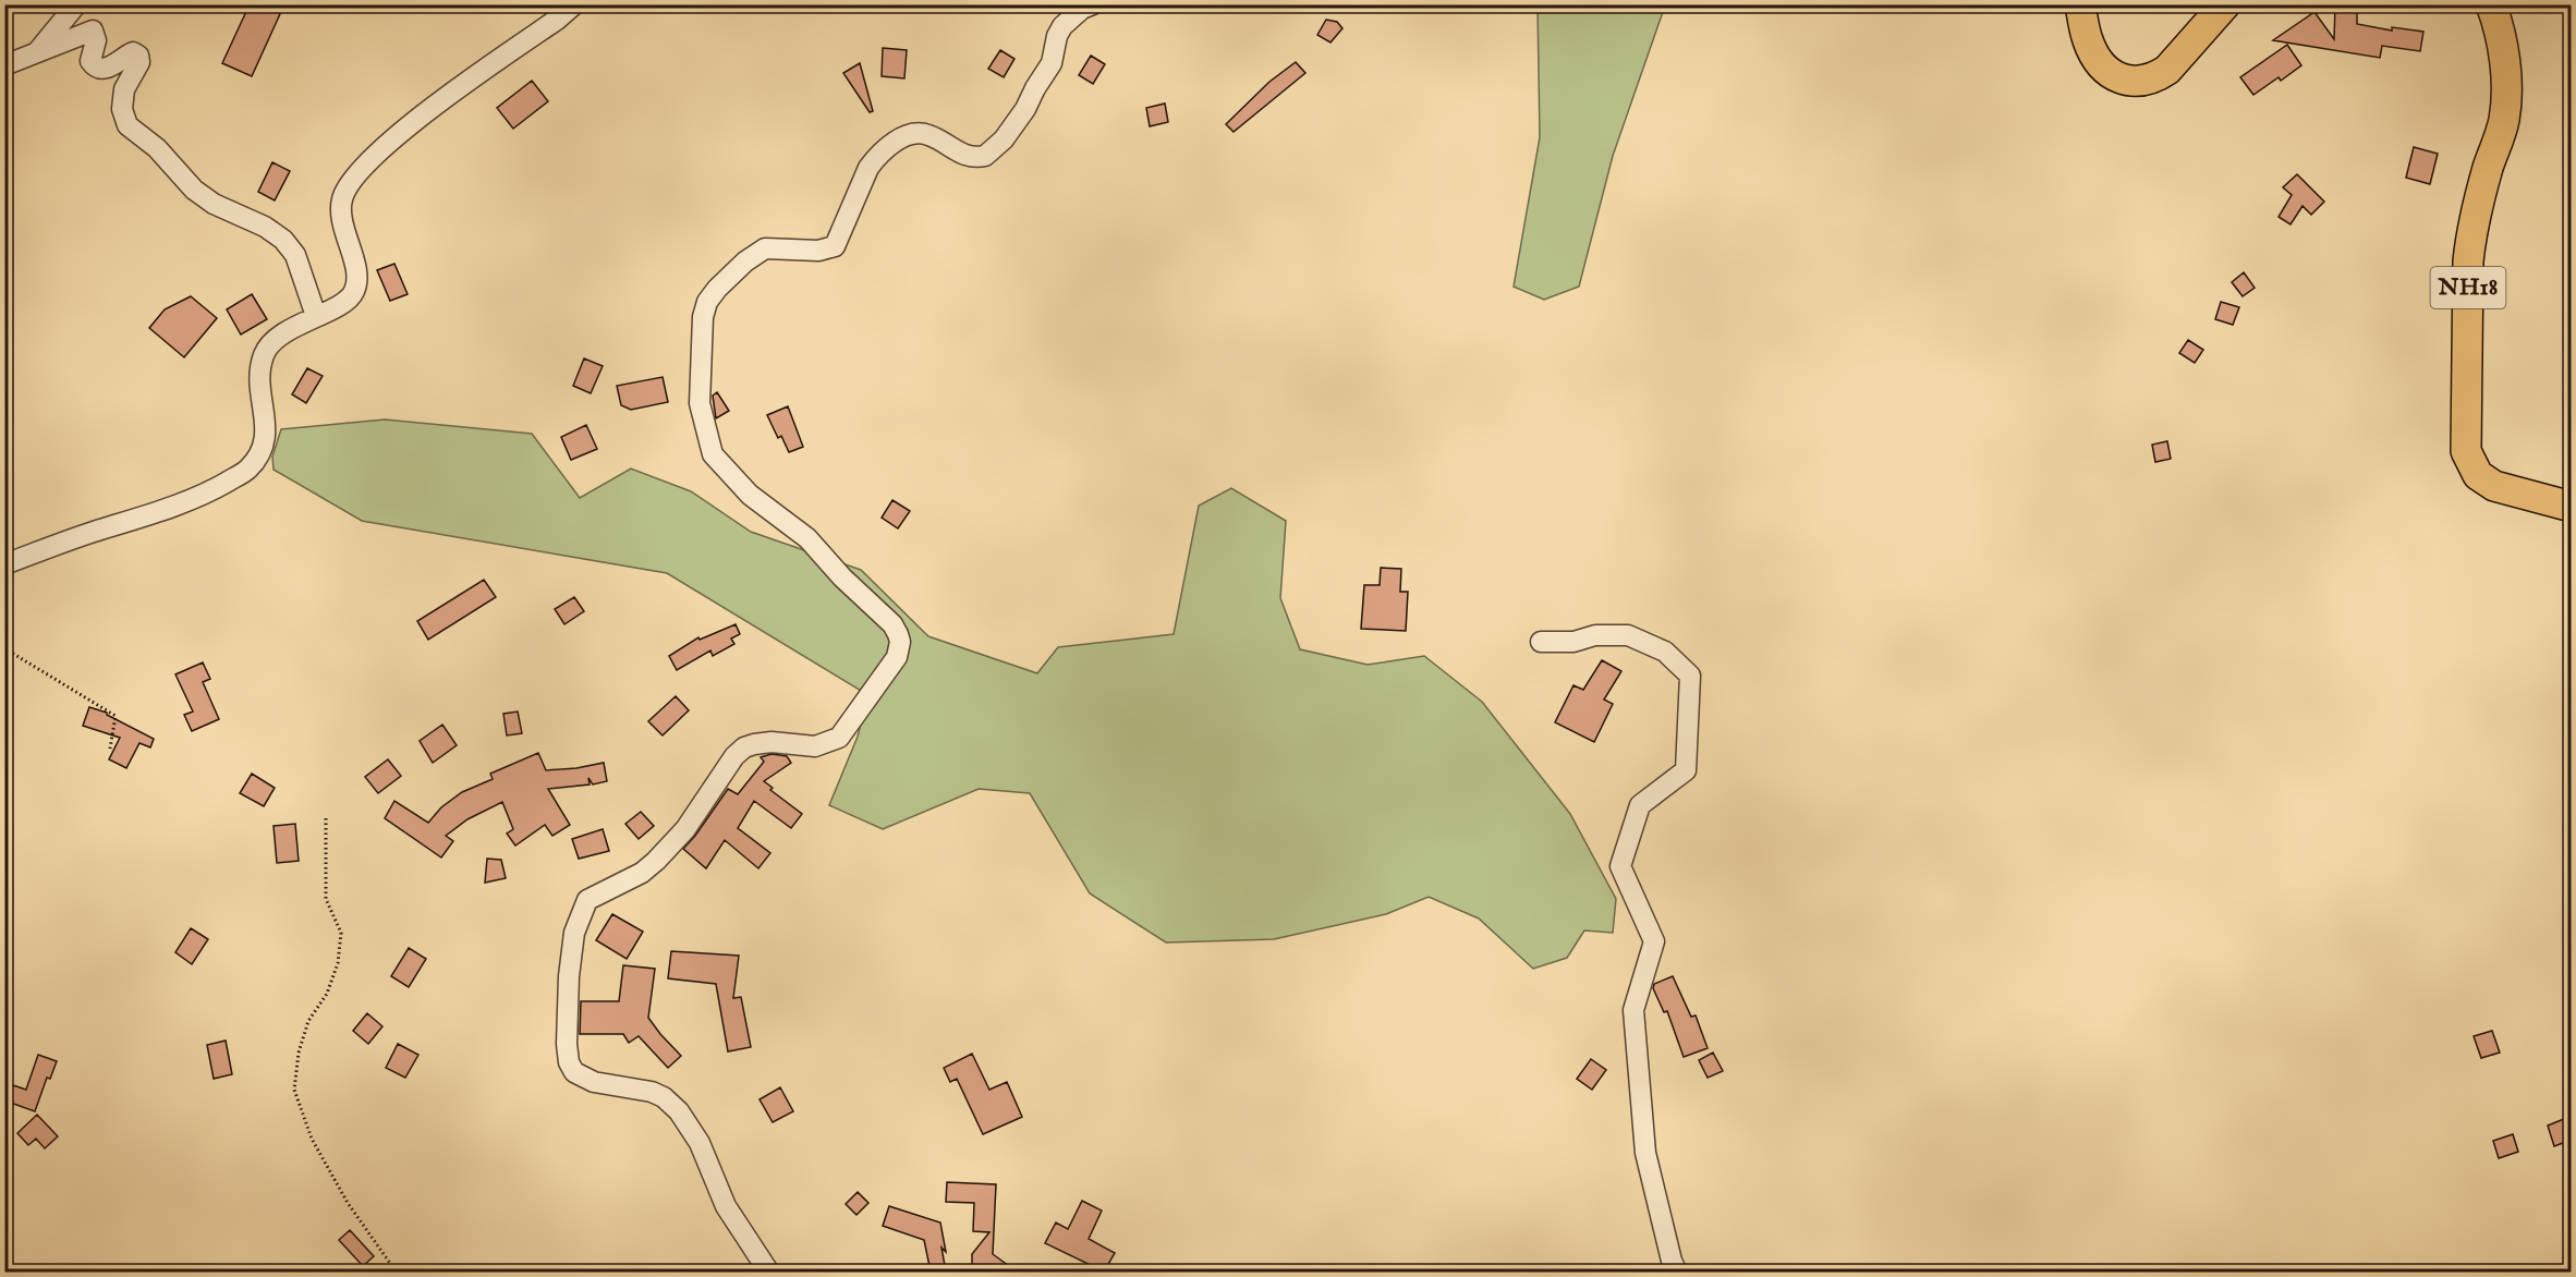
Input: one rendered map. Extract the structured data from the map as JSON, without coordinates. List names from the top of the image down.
{
  "streets": {
    "main road": ["NH18"]
  }
}
